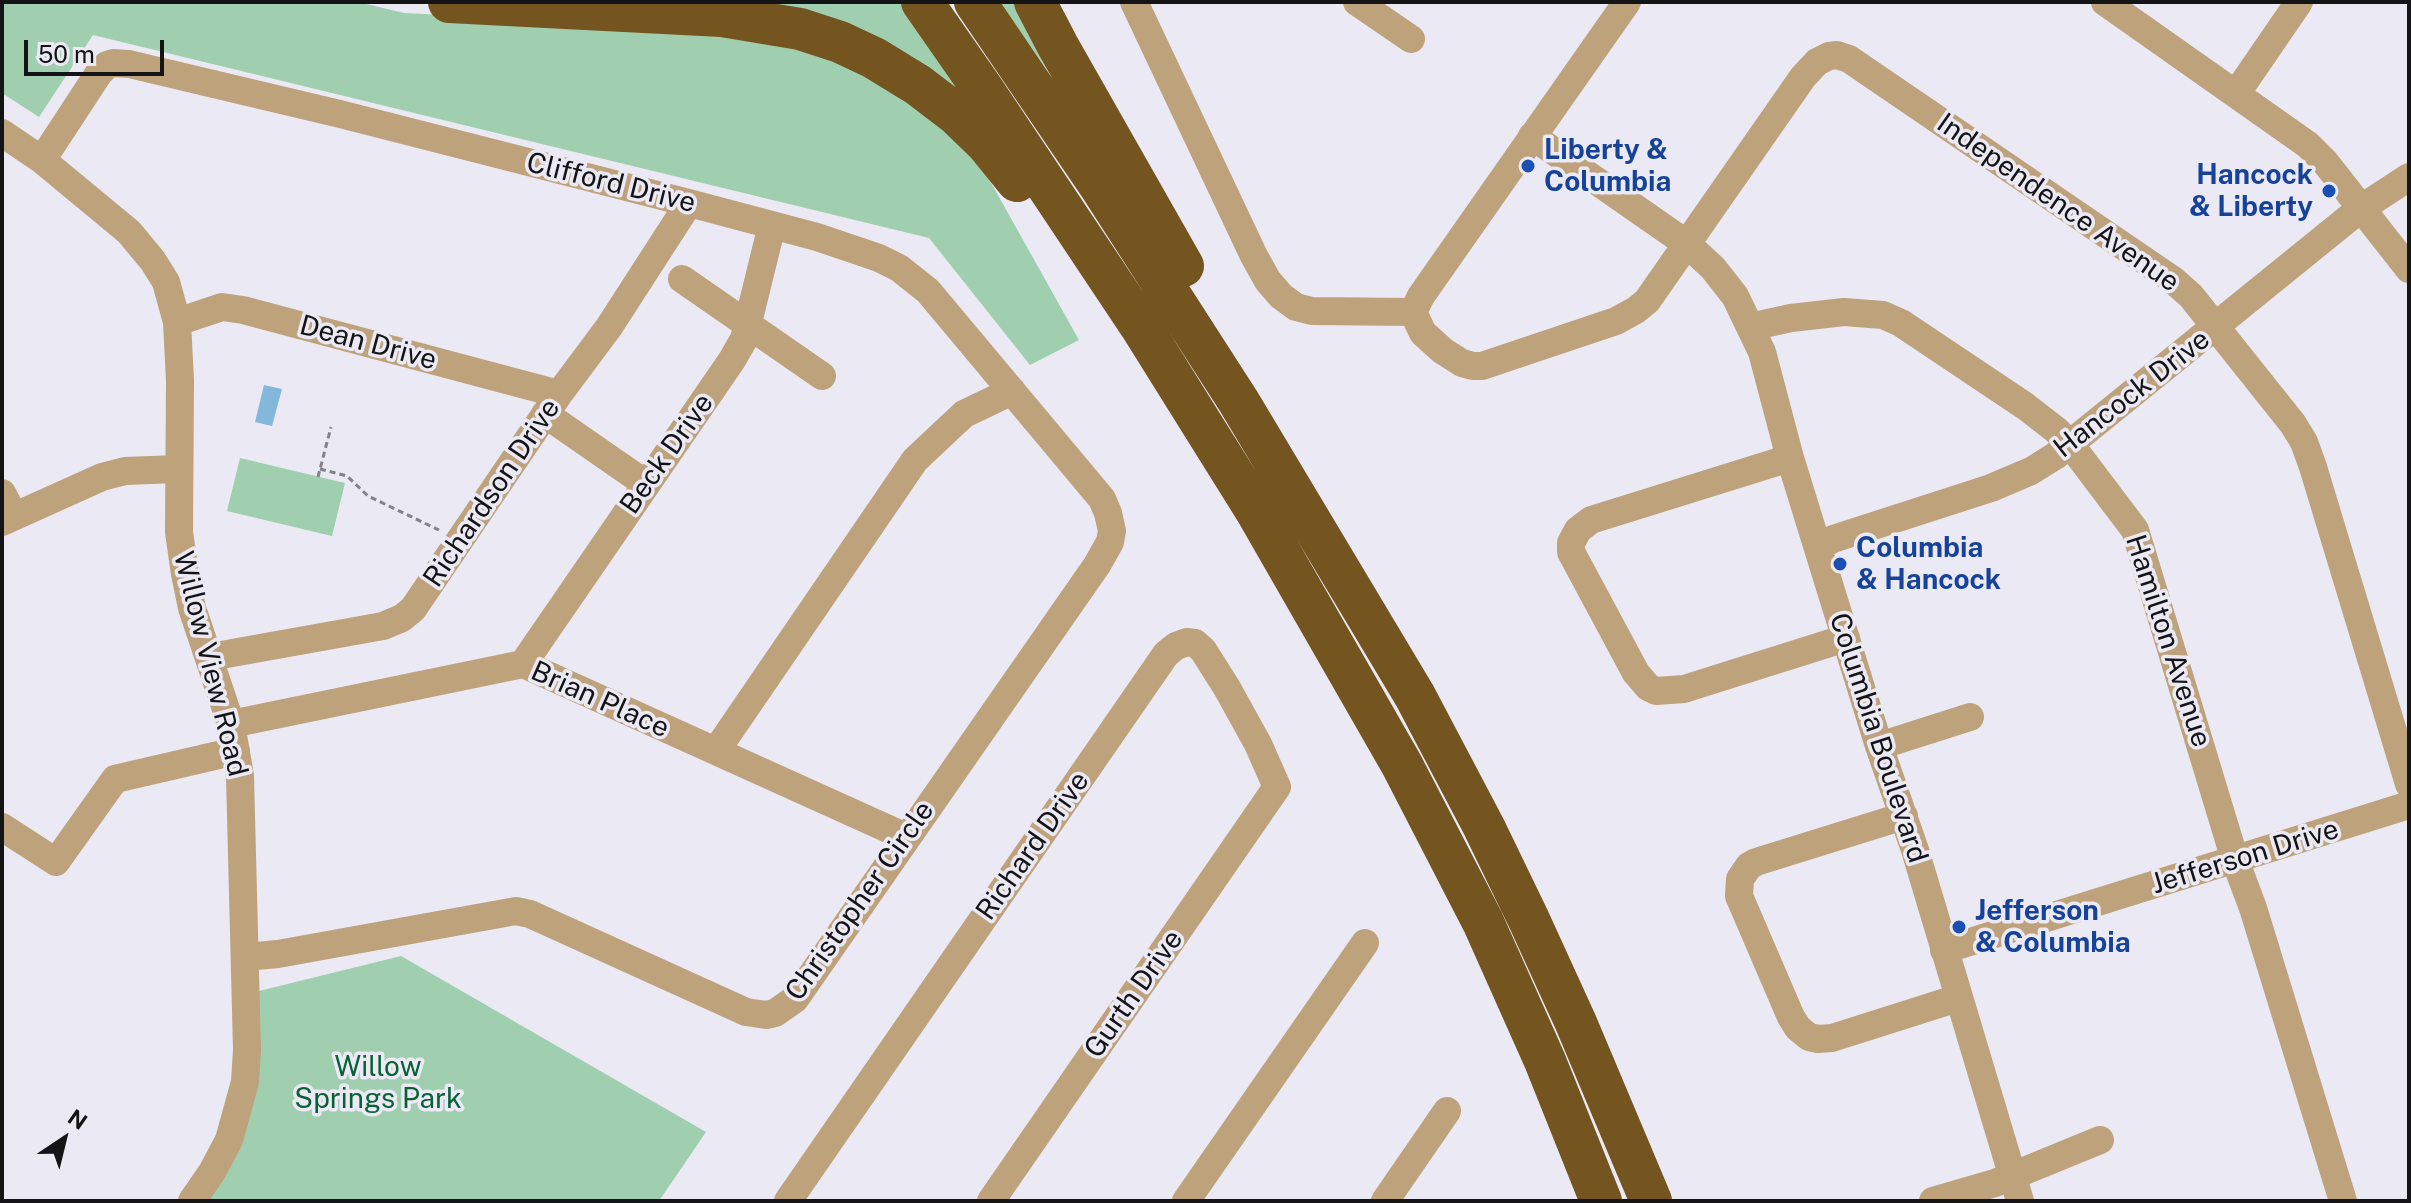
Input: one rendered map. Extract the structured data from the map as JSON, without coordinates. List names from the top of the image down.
{
  "streets": {
    "street": [
      "Clifford Drive",
      "Independence Avenue",
      "Dean Drive",
      "Hancock Drive",
      "Beck Drive",
      "Richardson Drive",
      "Hamilton Avenue",
      "Willow View Road",
      "Brian Place",
      "Columbia Boulevard",
      "Richard Drive",
      "Jefferson Drive",
      "Christopher Circle",
      "Gurth Drive"
    ]
  },
  "crossings": [
    ["Clifford Drive", "Beck Drive"],
    ["Clifford Drive", "Richardson Drive"],
    ["Clifford Drive", "Willow View Road"],
    ["Clifford Drive", "Christopher Circle"],
    ["Independence Avenue", "Hancock Drive"],
    ["Independence Avenue", "Columbia Boulevard"],
    ["Dean Drive", "Beck Drive"],
    ["Dean Drive", "Richardson Drive"],
    ["Dean Drive", "Willow View Road"],
    ["Hancock Drive", "Hamilton Avenue"],
    ["Hancock Drive", "Columbia Boulevard"],
    ["Beck Drive", "Brian Place"],
    ["Richardson Drive", "Willow View Road"],
    ["Hamilton Avenue", "Columbia Boulevard"],
    ["Hamilton Avenue", "Jefferson Drive"],
    ["Willow View Road", "Brian Place"],
    ["Willow View Road", "Christopher Circle"],
    ["Brian Place", "Christopher Circle"],
    ["Columbia Boulevard", "Jefferson Drive"],
    ["Richard Drive", "Gurth Drive"]
  ],
  "parks": ["Willow Springs Park"],
  "places": [
    "Liberty & Columbia",
    "Hancock & Liberty",
    "Columbia & Hancock",
    "Jefferson & Columbia"
  ],
  "scale_bar": "50 m",
  "north": "top right"
}
